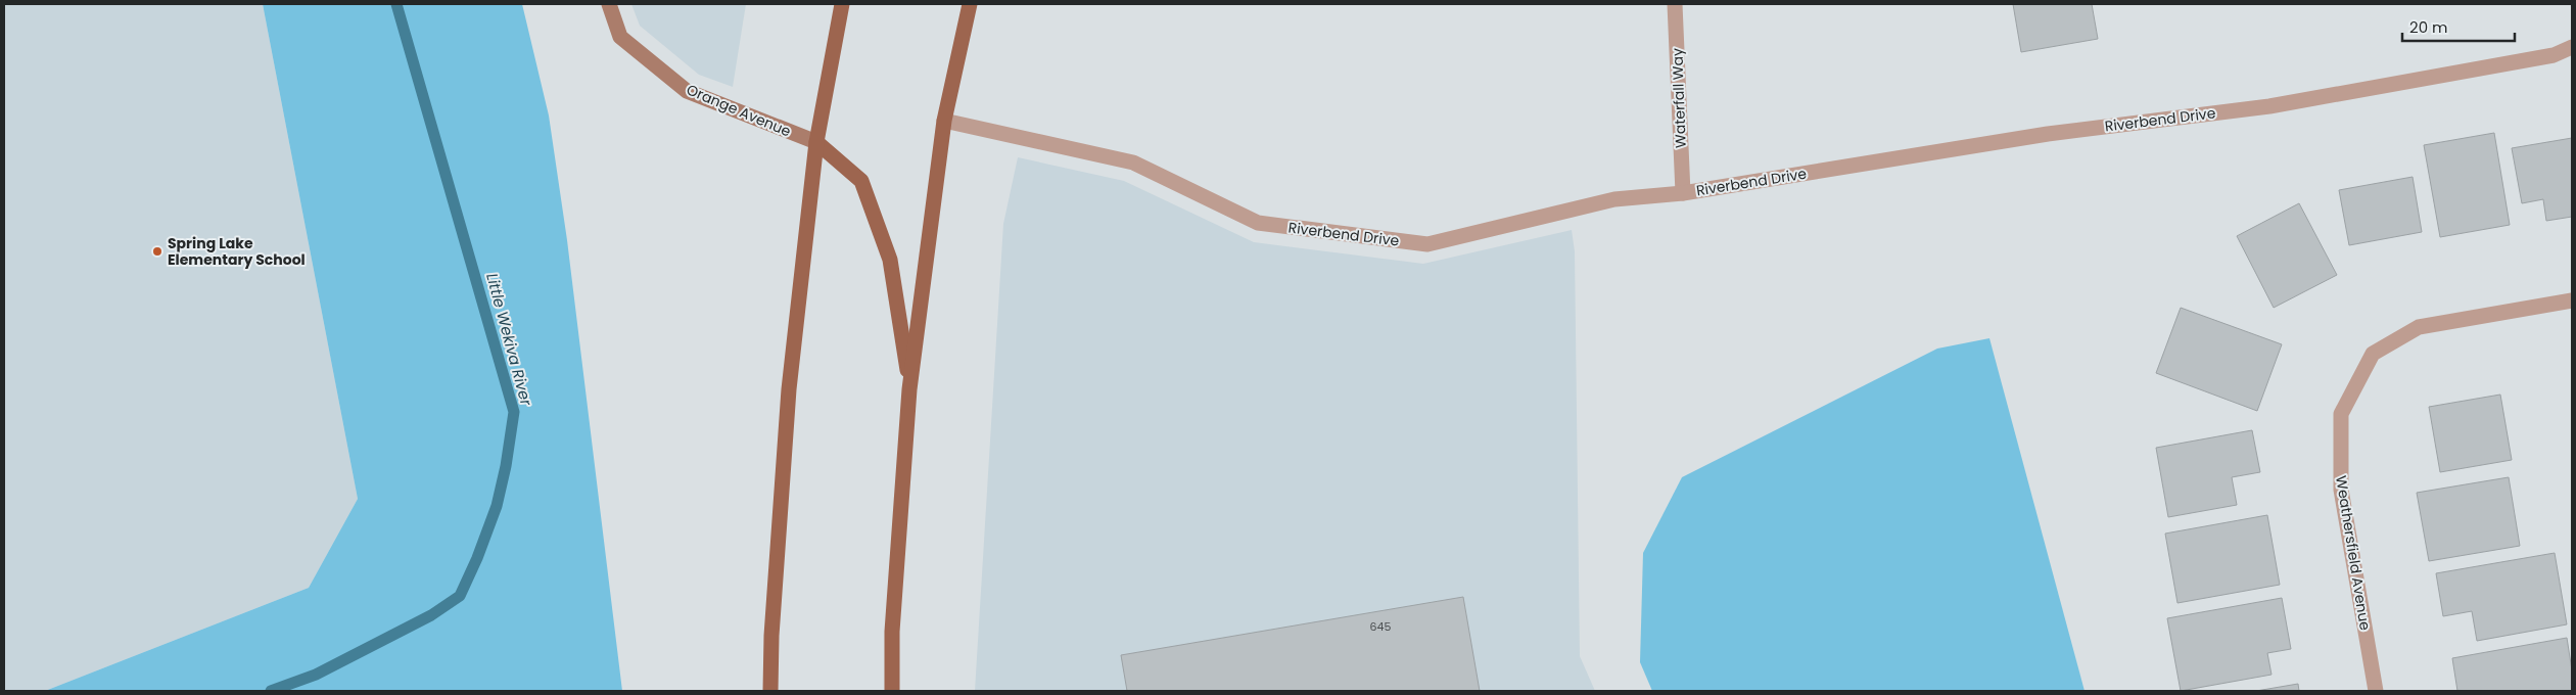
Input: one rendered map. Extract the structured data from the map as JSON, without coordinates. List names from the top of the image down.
{
  "streets": {
    "main road": ["Orange Avenue"],
    "street": ["Waterfall Way", "Riverbend Drive", "Weathersfield Avenue"]
  },
  "crossings": [
    ["Waterfall Way", "Riverbend Drive"]
  ],
  "water": ["Little Wekiva River"],
  "places": ["Spring Lake Elementary School"],
  "house_numbers": ["645"],
  "scale_bar": "20 m"
}
